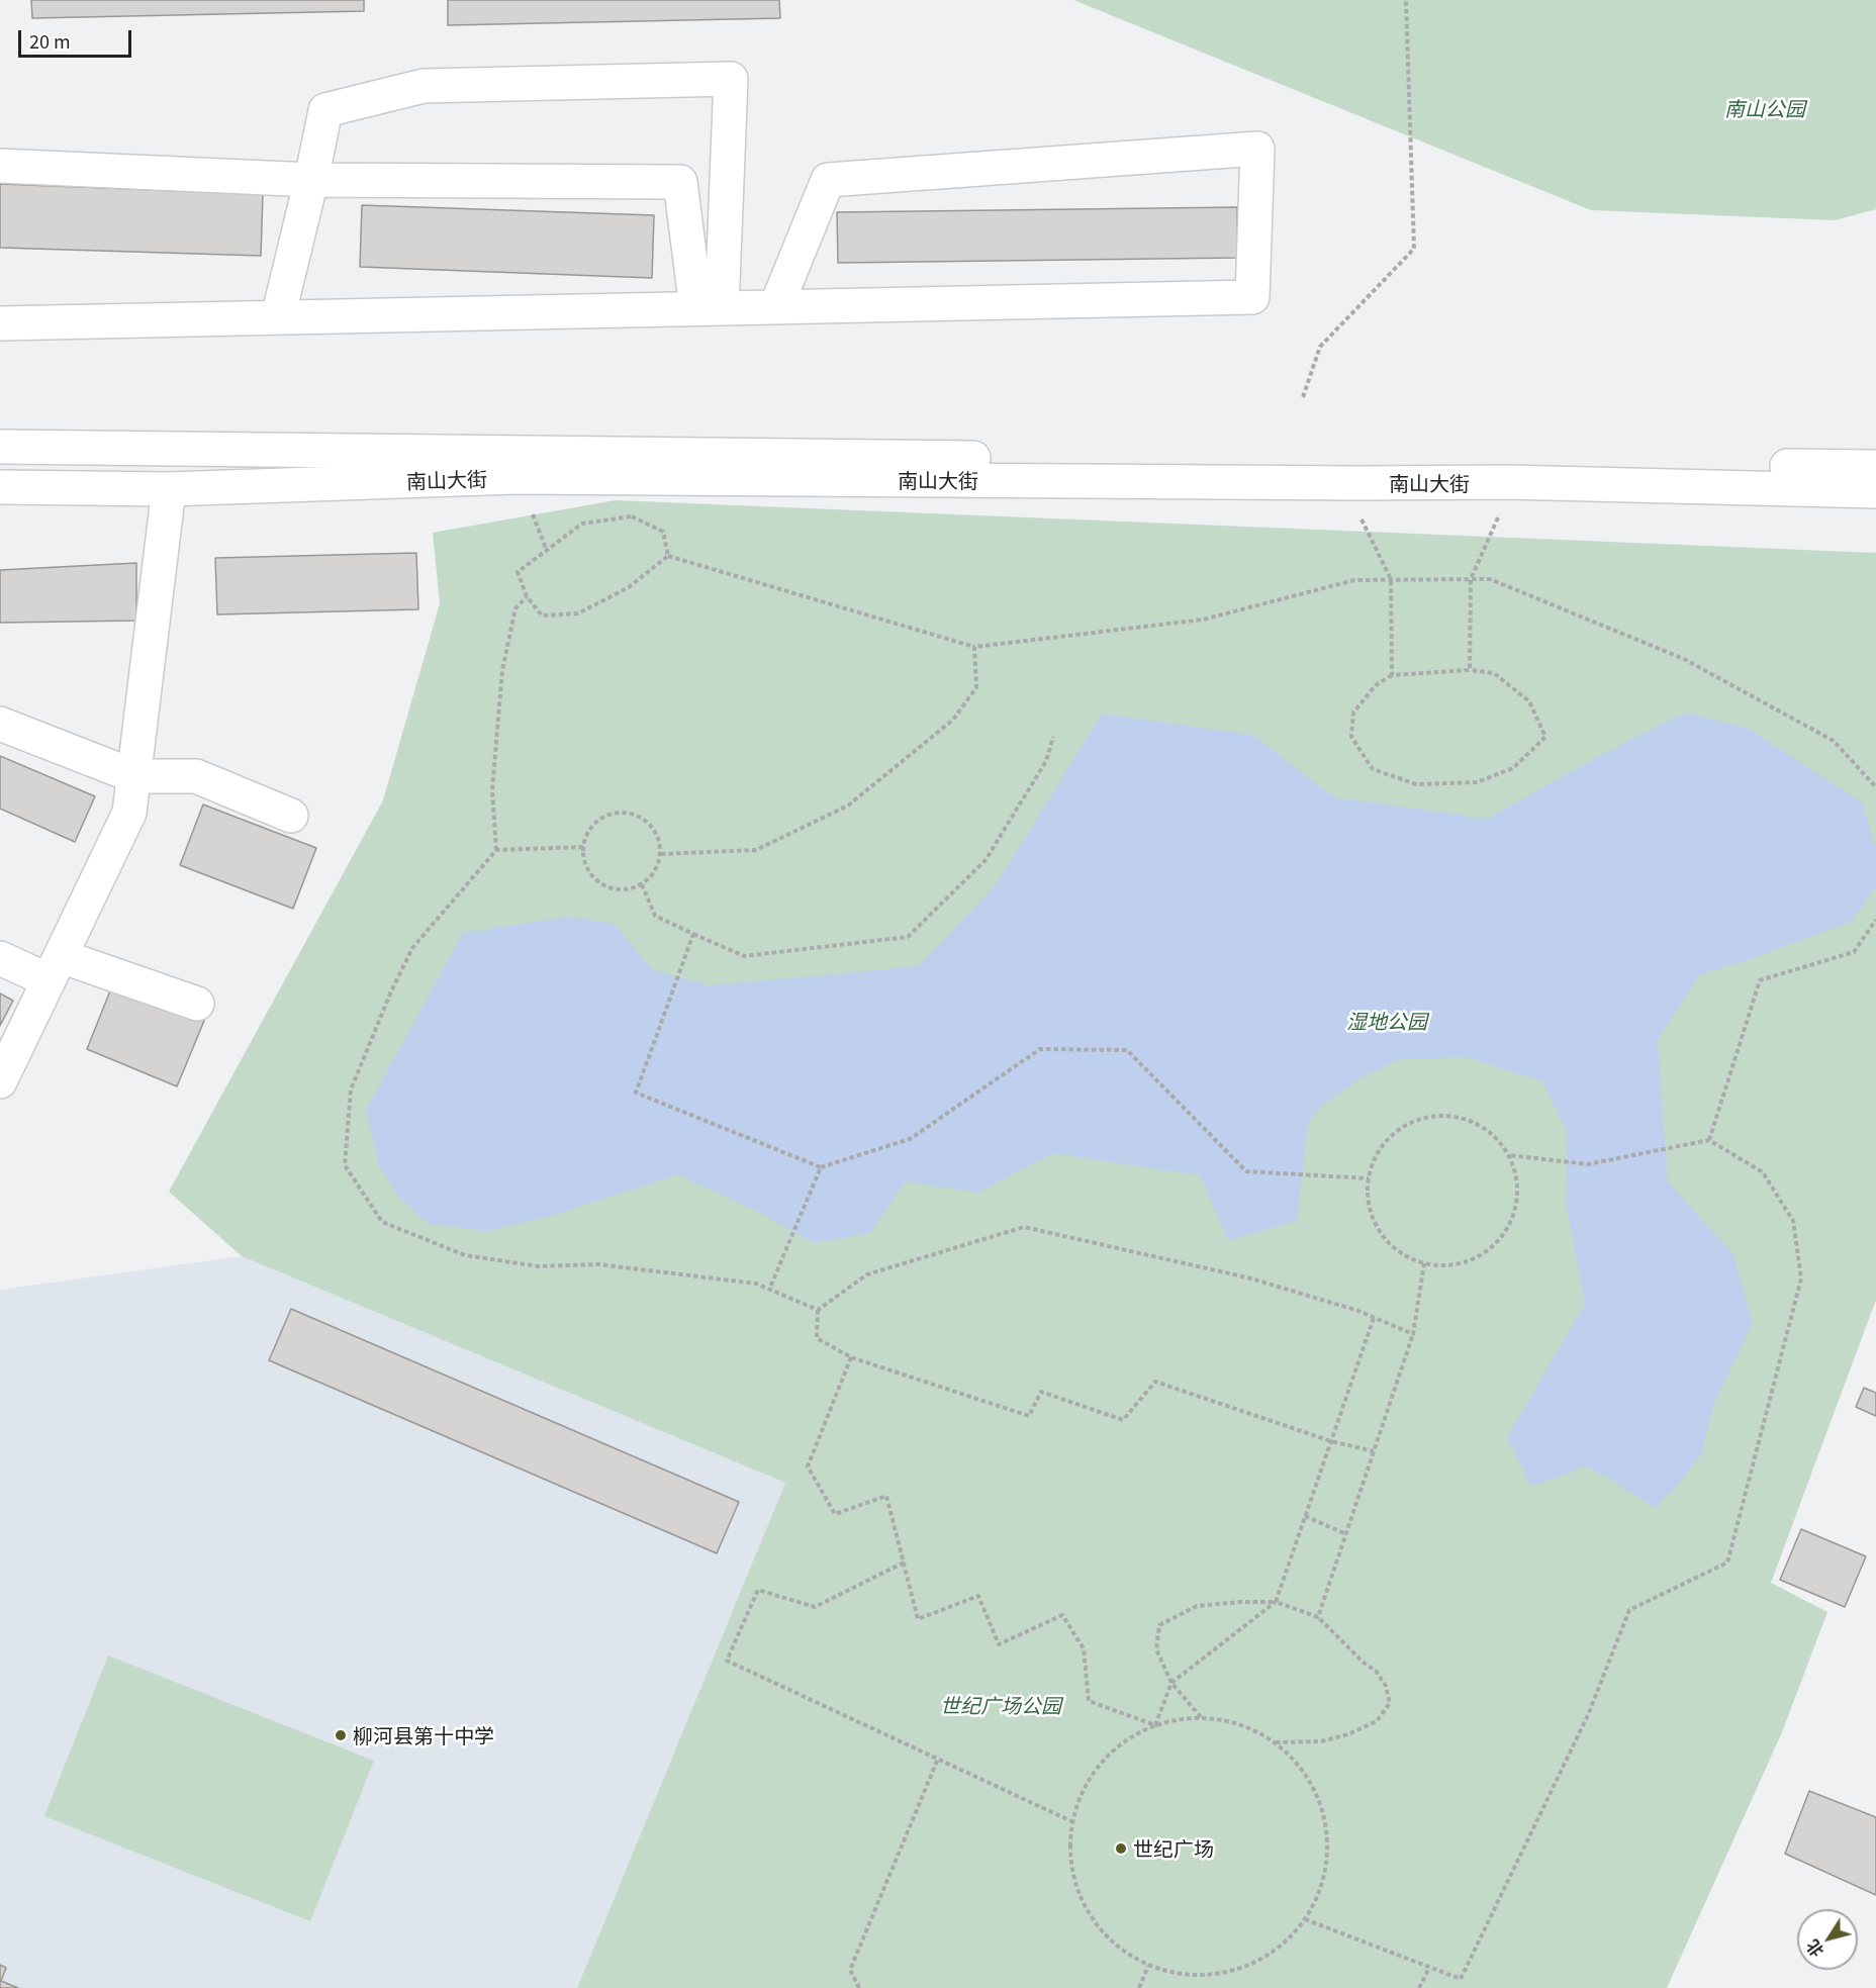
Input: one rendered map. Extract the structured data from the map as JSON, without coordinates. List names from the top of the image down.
{
  "streets": {
    "street": ["南山大街"]
  },
  "parks": ["南山公园", "湿地公园", "世纪广场公园"],
  "places": ["柳河县第十中学", "世纪广场"],
  "scale_bar": "20 m",
  "north": "bottom left"
}
